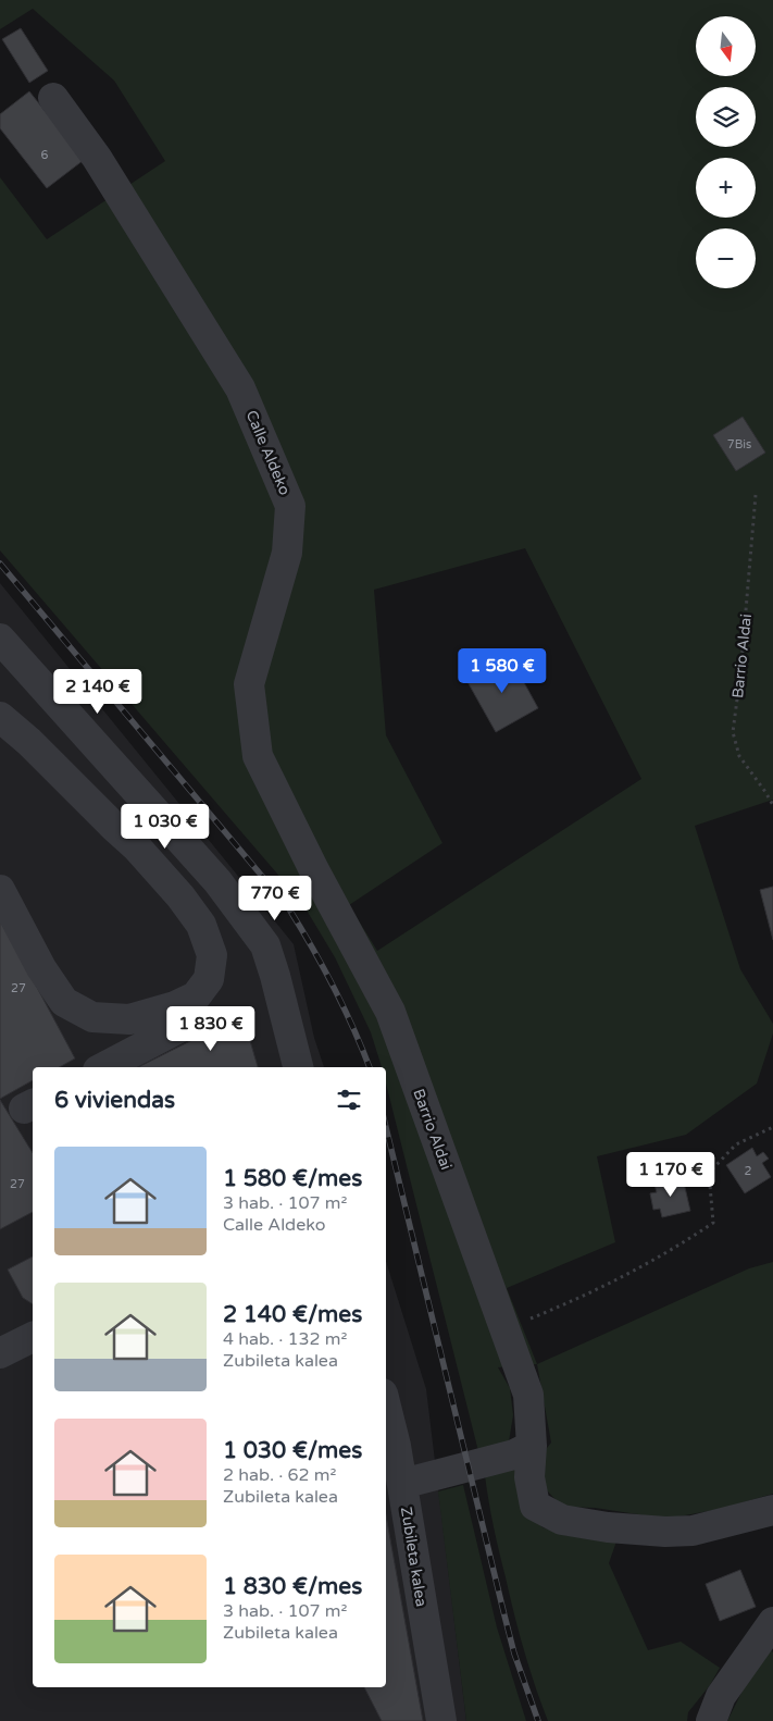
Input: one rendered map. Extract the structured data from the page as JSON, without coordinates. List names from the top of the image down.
{
  "streets": {
    "street": ["Calle Aldeko", "Barrio Aldai", "Zubileta kalea"]
  },
  "crossings": [
    ["Calle Aldeko", "Barrio Aldai"]
  ],
  "house_numbers": [
    "6",
    "7Bis",
    "27",
    "2",
    "27"
  ],
  "north": "bottom",
  "page": {
    "map_buttons": ["+", "−"],
    "price": [
      "1 580 €",
      "2 140 €",
      "1 030 €",
      "770 €",
      "1 830 €",
      "1 170 €"
    ],
    "heading": "6 viviendas",
    "list": [
      {
        "name": "1 580 €/mes",
        "note": "3 hab. · 107 m² · Calle Aldeko"
      },
      {
        "name": "2 140 €/mes",
        "note": "4 hab. · 132 m² · Zubileta kalea"
      },
      {
        "name": "1 030 €/mes",
        "note": "2 hab. · 62 m² · Zubileta kalea"
      },
      {
        "name": "1 830 €/mes",
        "note": "3 hab. · 107 m² · Zubileta kalea"
      }
    ]
  }
}
